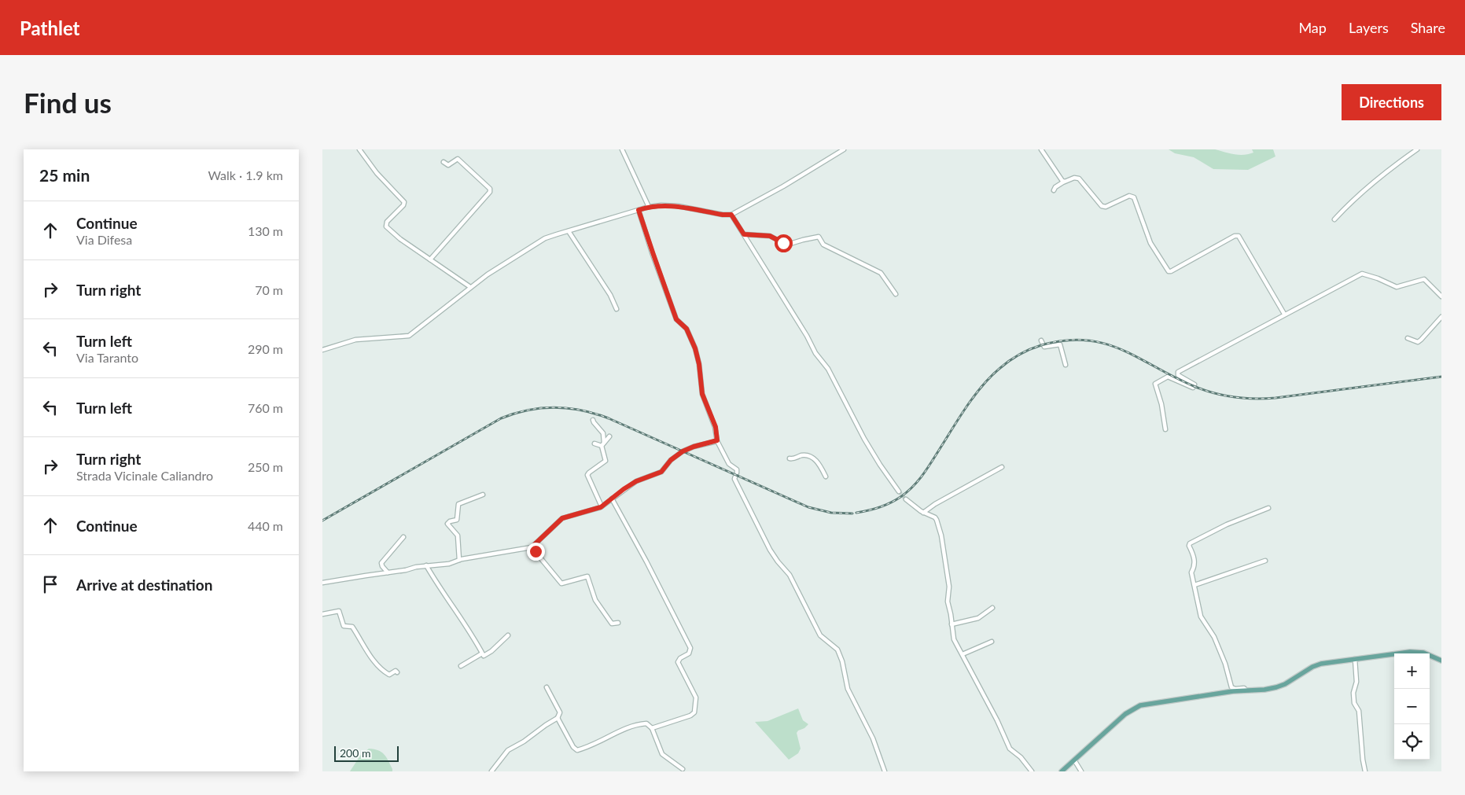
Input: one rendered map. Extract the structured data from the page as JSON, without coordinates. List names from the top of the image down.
{
  "scale_bar": "200 m",
  "page": {
    "header": "Pathlet",
    "nav": ["Map", "Layers", "Share"],
    "buttons": "Directions",
    "title": "Find us",
    "heading": ["25 min", "Walk · 1.9 km"],
    "list": [
      ["Continue", "Via Difesa", "130 m"],
      ["Turn right", "70 m"],
      ["Turn left", "Via Taranto", "290 m"],
      ["Turn left", "760 m"],
      ["Turn right", "Strada Vicinale Caliandro", "250 m"],
      ["Continue", "440 m"],
      "Arrive at destination"
    ],
    "map_buttons": ["+", "−"],
    "scale": "200 m"
  }
}
